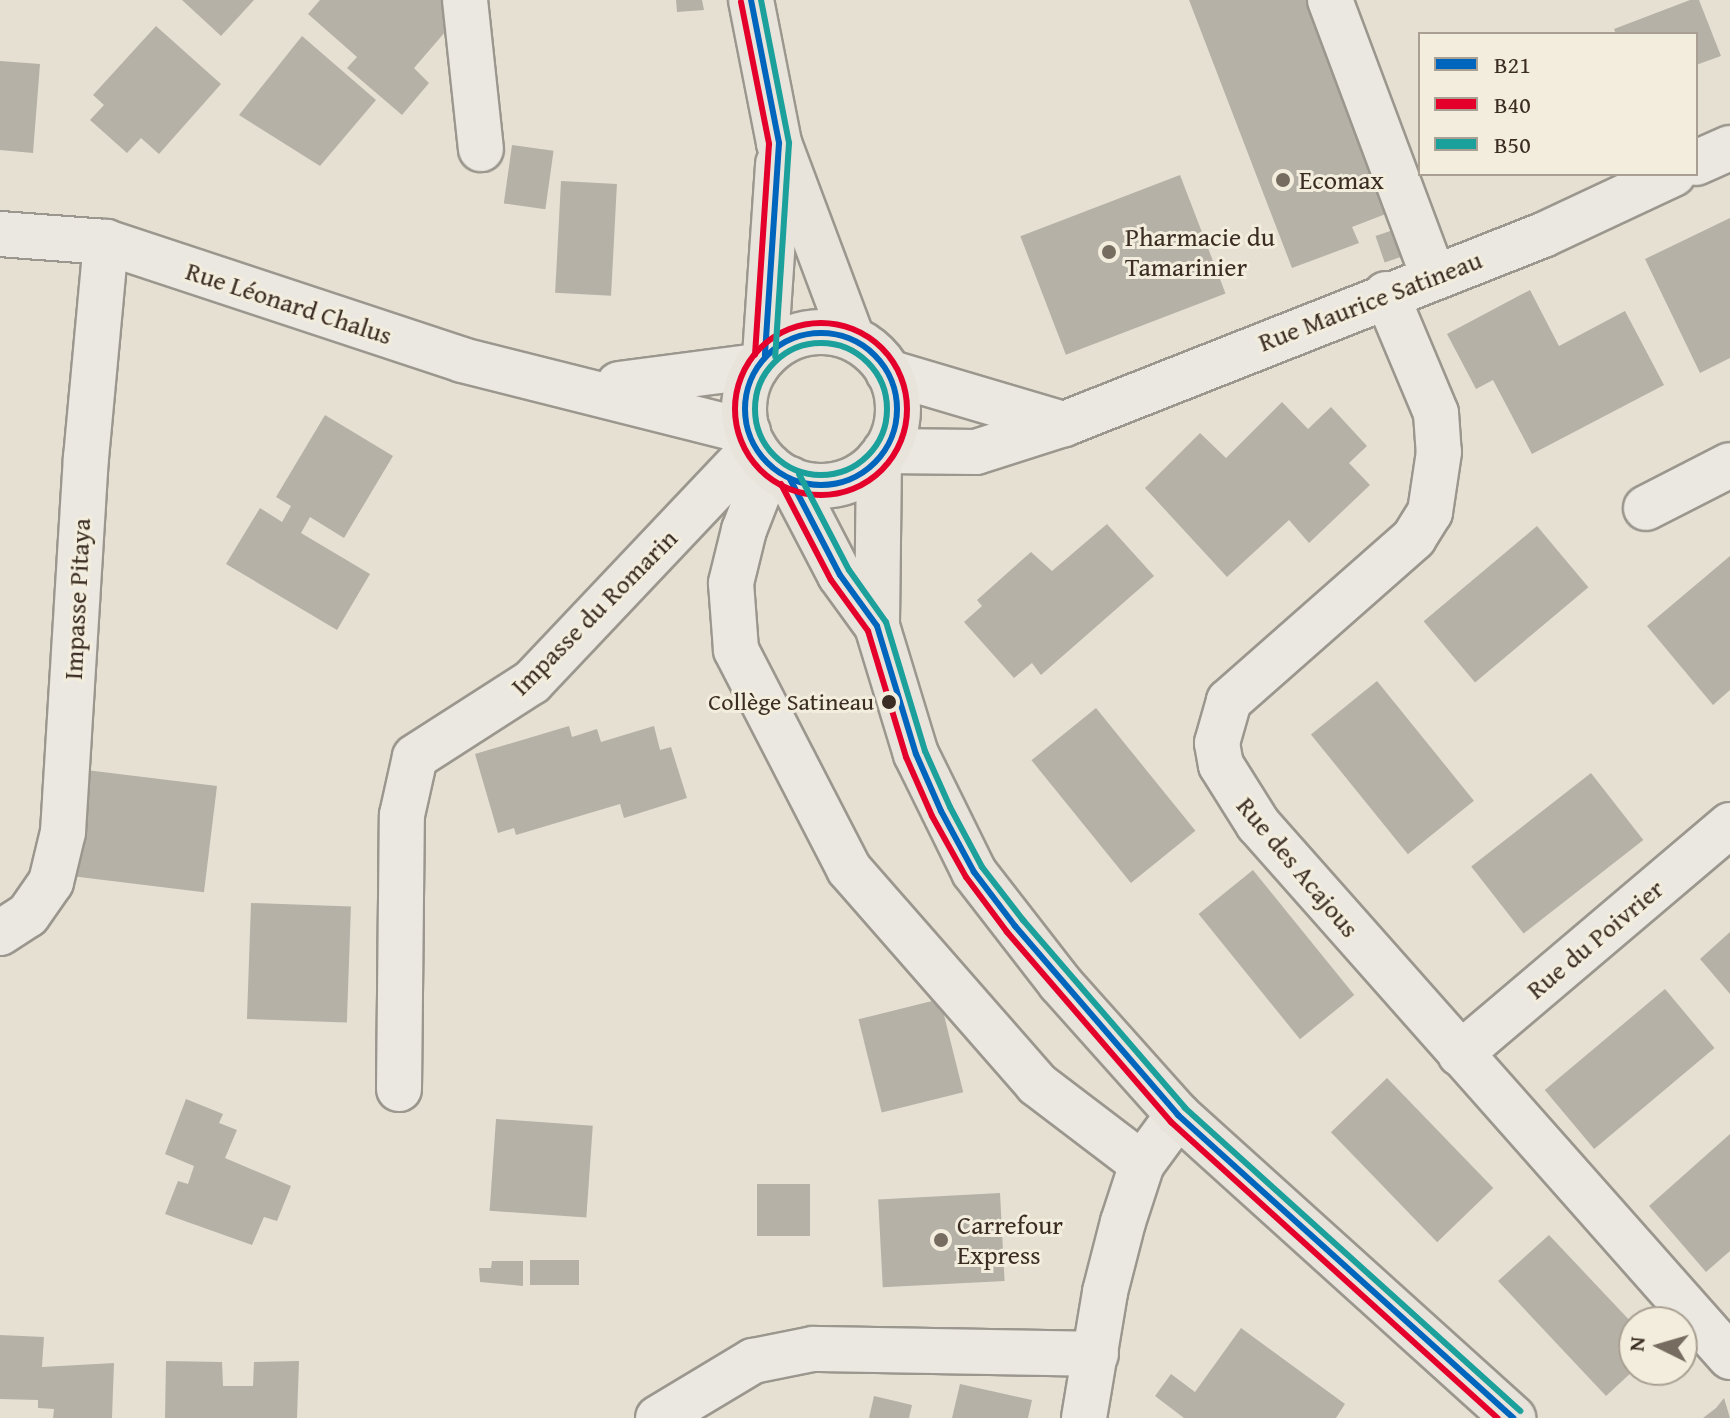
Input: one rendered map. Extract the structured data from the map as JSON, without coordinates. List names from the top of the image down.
{
  "streets": {
    "street": [
      "Rue Maurice Satineau",
      "Rue Léonard Chalus",
      "Impasse Pitaya",
      "Impasse du Romarin",
      "Rue des Acajous",
      "Rue du Poivrier"
    ]
  },
  "crossings": [
    ["Rue Maurice Satineau", "Rue Léonard Chalus"],
    ["Rue Maurice Satineau", "Impasse du Romarin"],
    ["Rue Maurice Satineau", "Rue des Acajous"],
    ["Rue Léonard Chalus", "Impasse Pitaya"],
    ["Rue Léonard Chalus", "Impasse du Romarin"],
    ["Rue des Acajous", "Rue du Poivrier"]
  ],
  "places": [
    "Ecomax",
    "Pharmacie du Tamarinier",
    "Collège Satineau",
    "Carrefour Express"
  ],
  "lines": ["transit line B21", "transit line B50", "transit line B40"],
  "legend": ["B21", "B40", "B50"],
  "north": "left"
}
